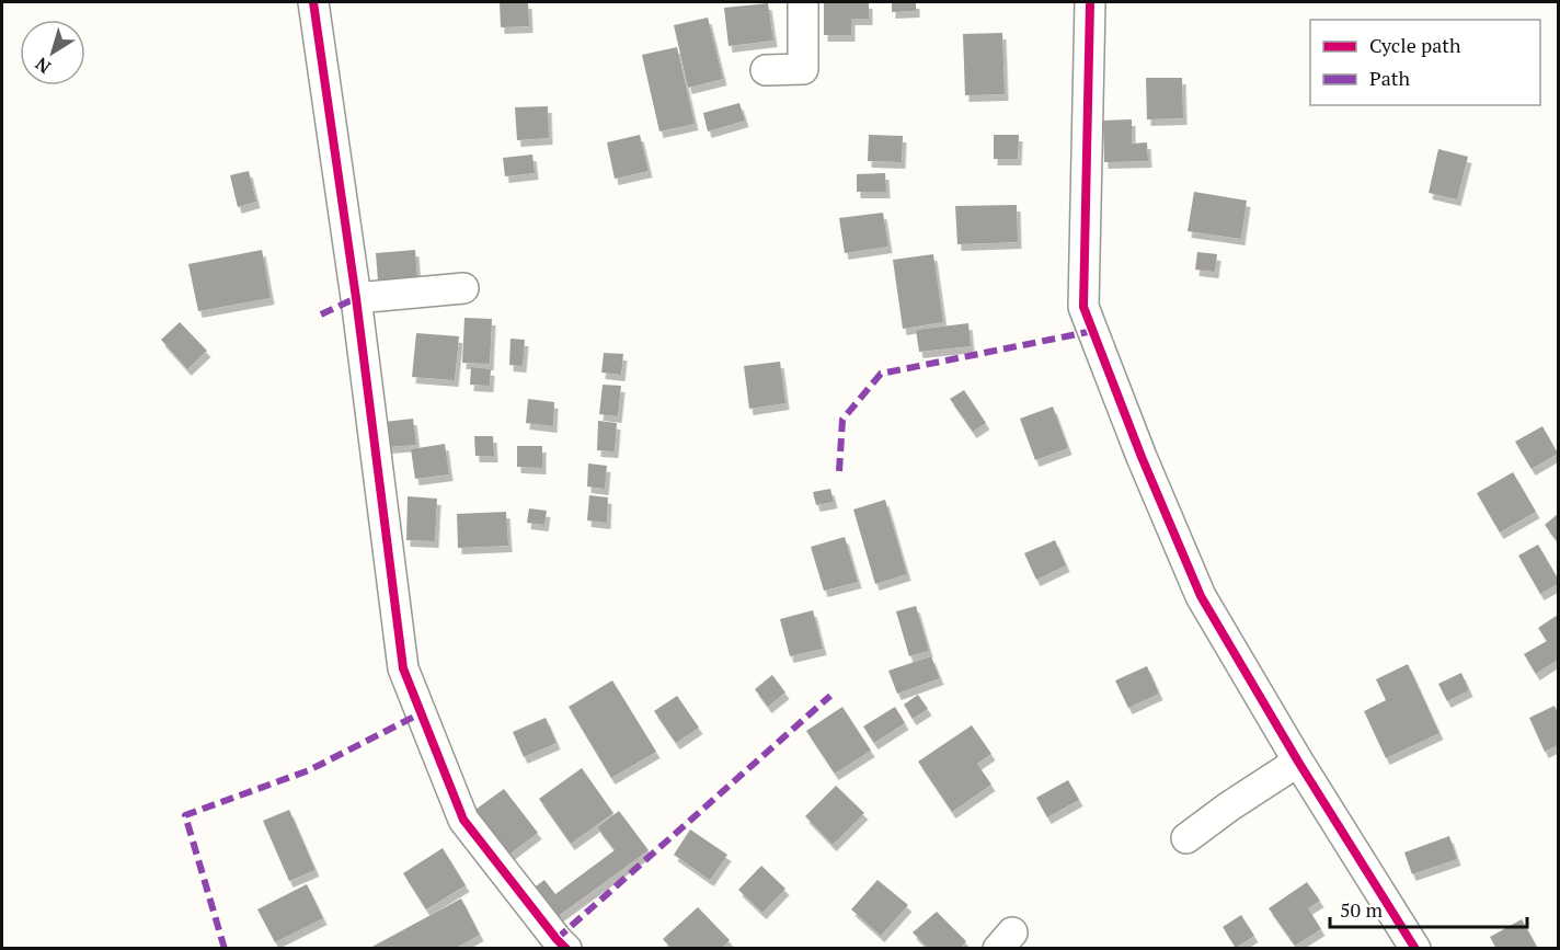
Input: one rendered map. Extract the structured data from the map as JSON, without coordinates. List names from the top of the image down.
{
  "legend": ["Cycle path", "Path"],
  "scale_bar": "50 m",
  "north": "bottom left"
}
